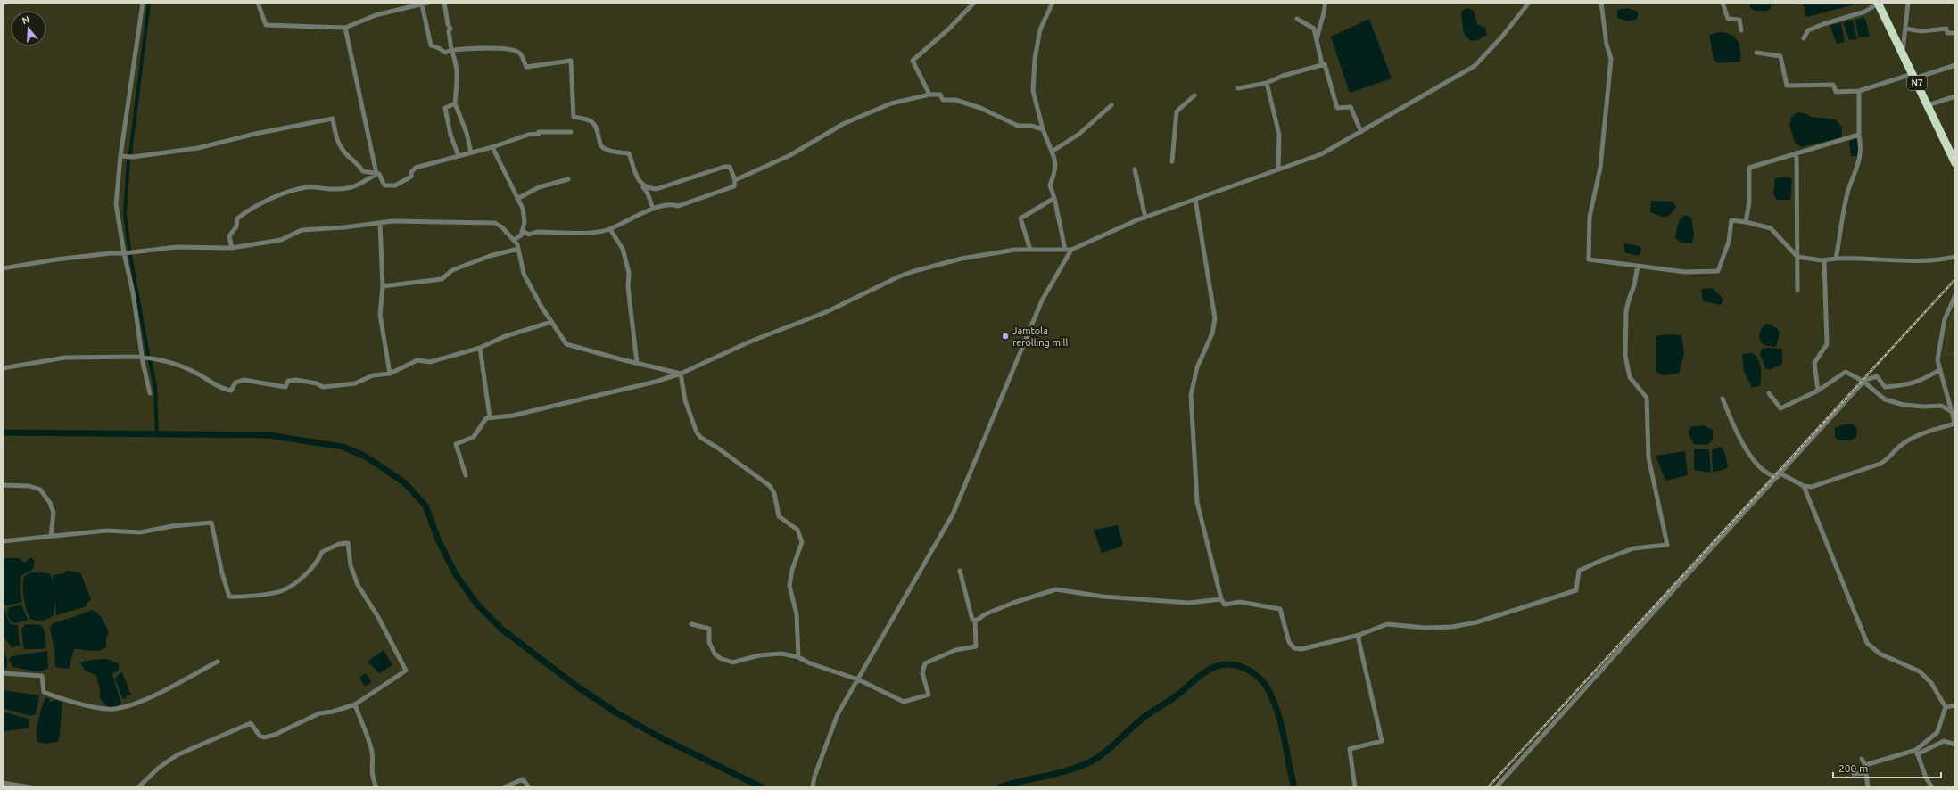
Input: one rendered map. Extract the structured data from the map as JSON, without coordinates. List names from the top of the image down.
{
  "streets": {
    "highway": ["N7"]
  },
  "places": ["Jamtola rerolling mill"],
  "scale_bar": "200 m",
  "north": "top"
}
